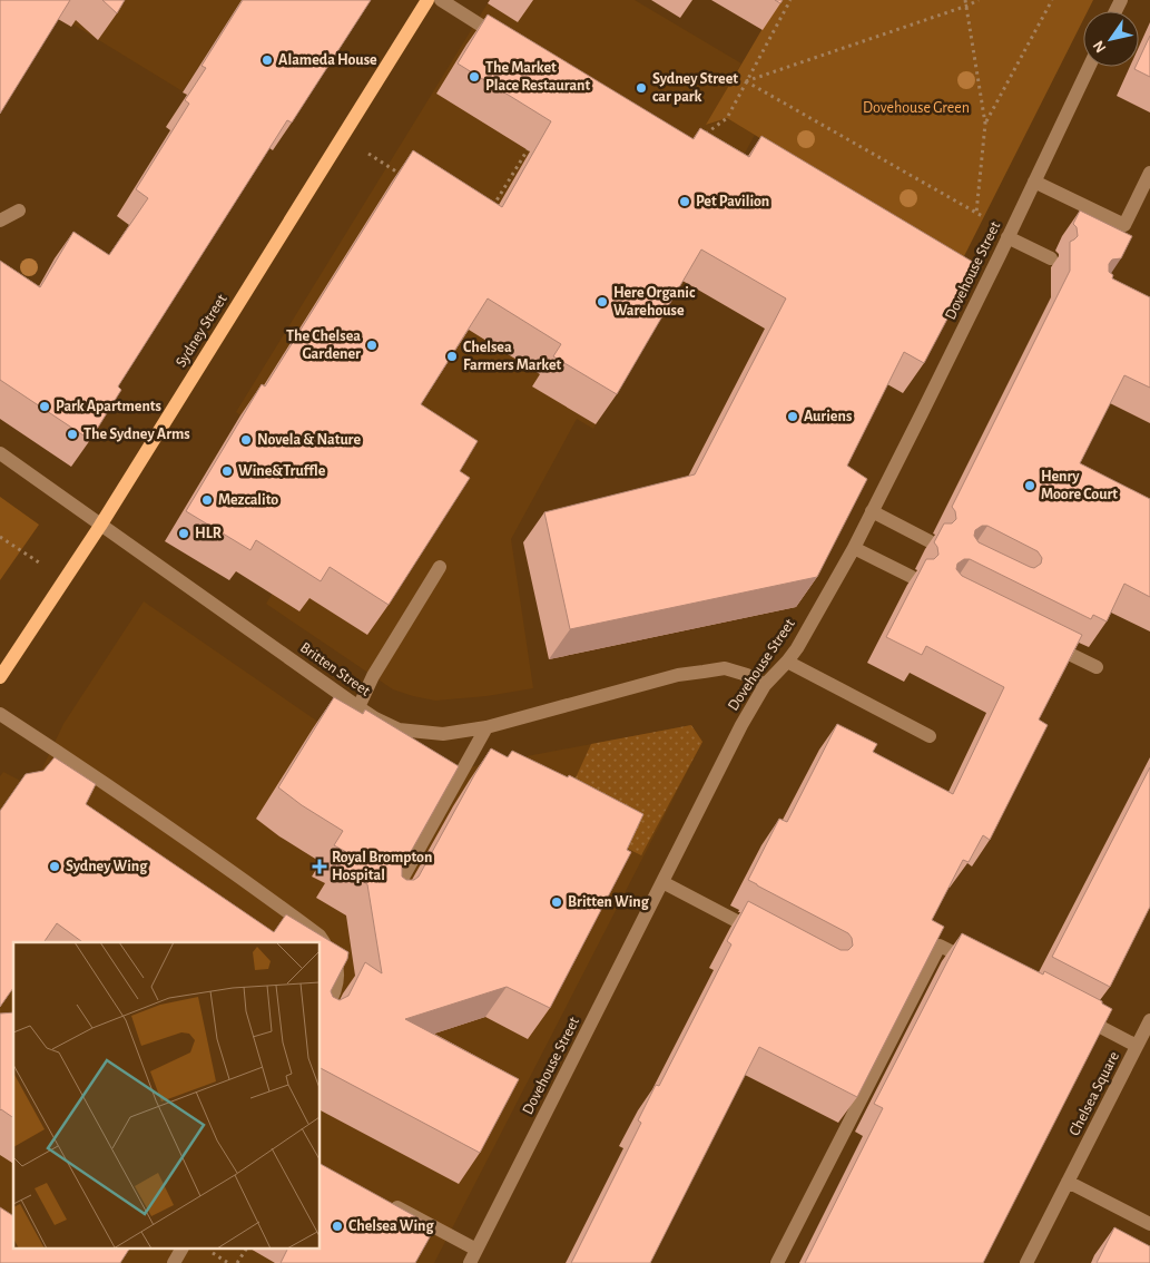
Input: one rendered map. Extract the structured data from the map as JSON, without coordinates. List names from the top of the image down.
{
  "streets": {
    "main road": ["Sydney Street"],
    "street": ["Dovehouse Street", "Britten Street", "Chelsea Square"]
  },
  "crossings": [
    ["Dovehouse Street", "Britten Street"],
    ["Sydney Street", "Britten Street"]
  ],
  "parks": ["Dovehouse Green"],
  "places": {
    "other": [
      "Alameda House",
      "The Market Place Restaurant",
      "Sydney Street car park",
      "Pet Pavilion",
      "Here Organic Warehouse",
      "The Chelsea Gardener",
      "Chelsea Farmers Market",
      "Park Apartments",
      "Auriens",
      "The Sydney Arms",
      "Novela & Nature",
      "Wine&Truffle",
      "Henry Moore Court",
      "Mezcalito",
      "HLR",
      "Sydney Wing",
      "Britten Wing",
      "Chelsea Wing"
    ],
    "health": ["Royal Brompton Hospital"]
  },
  "north": "bottom left"
}
